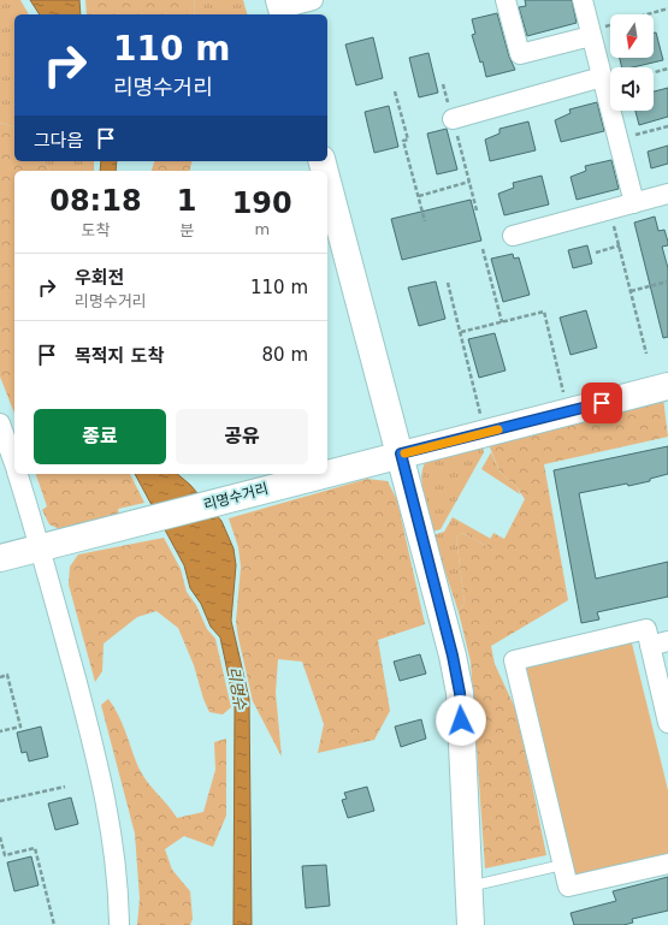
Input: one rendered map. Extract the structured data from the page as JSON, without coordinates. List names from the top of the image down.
{
  "streets": {
    "street": ["리명수거리"]
  },
  "water": ["리명수"],
  "north": "bottom",
  "page": {
    "turn": ["110 m", "리명수거리"],
    "then": "그다음",
    "eta": [
      "08:18",
      "도착",
      "1",
      "분",
      "190",
      "m"
    ],
    "list": [
      {
        "name": "우회전",
        "note": "리명수거리",
        "value": "110 m"
      },
      {
        "name": "목적지 도착",
        "value": "80 m"
      }
    ],
    "buttons": ["종료", "공유"]
  }
}
